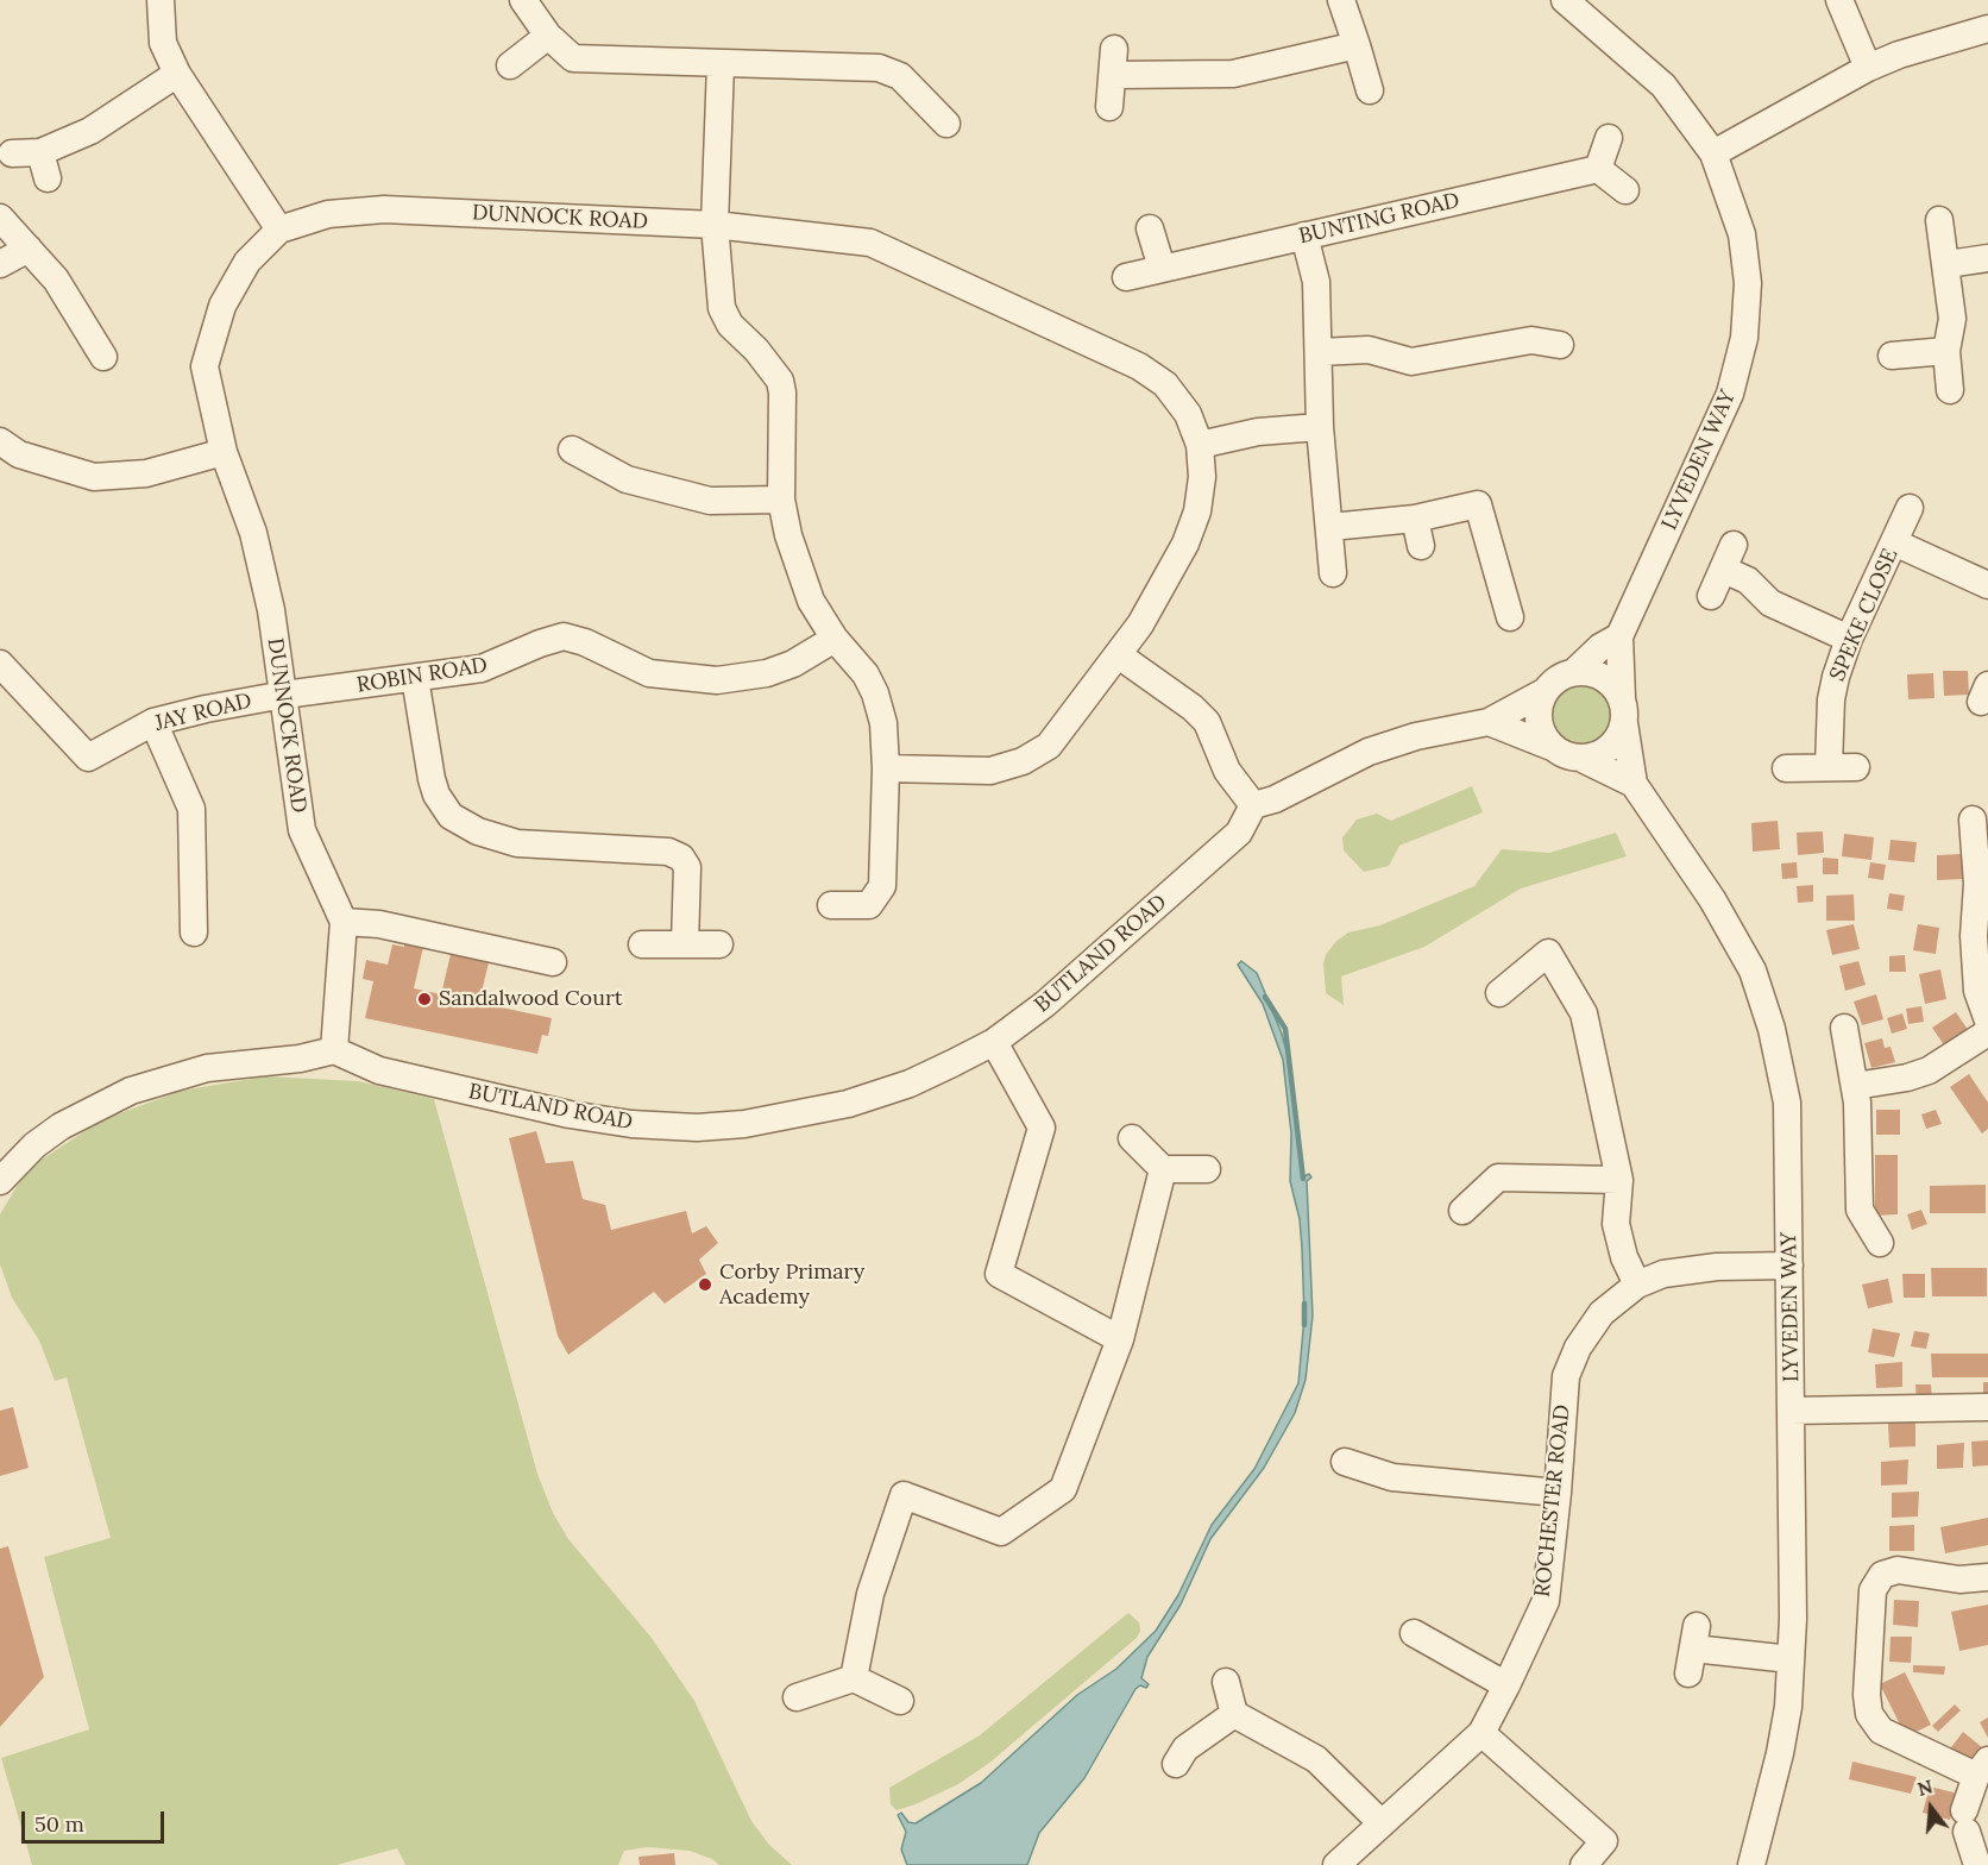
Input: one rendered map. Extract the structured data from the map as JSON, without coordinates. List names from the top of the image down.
{
  "streets": {
    "street": [
      "DUNNOCK ROAD",
      "BUNTING ROAD",
      "LYVEDEN WAY",
      "SPEKE CLOSE",
      "ROBIN ROAD",
      "JAY ROAD",
      "BUTLAND ROAD",
      "ROCHESTER ROAD"
    ]
  },
  "crossings": [
    ["DUNNOCK ROAD", "ROBIN ROAD"],
    ["DUNNOCK ROAD", "JAY ROAD"],
    ["DUNNOCK ROAD", "BUTLAND ROAD"],
    ["LYVEDEN WAY", "ROCHESTER ROAD"],
    ["ROBIN ROAD", "JAY ROAD"]
  ],
  "places": ["Sandalwood Court", "Corby Primary Academy"],
  "scale_bar": "50 m",
  "north": "top"
}
